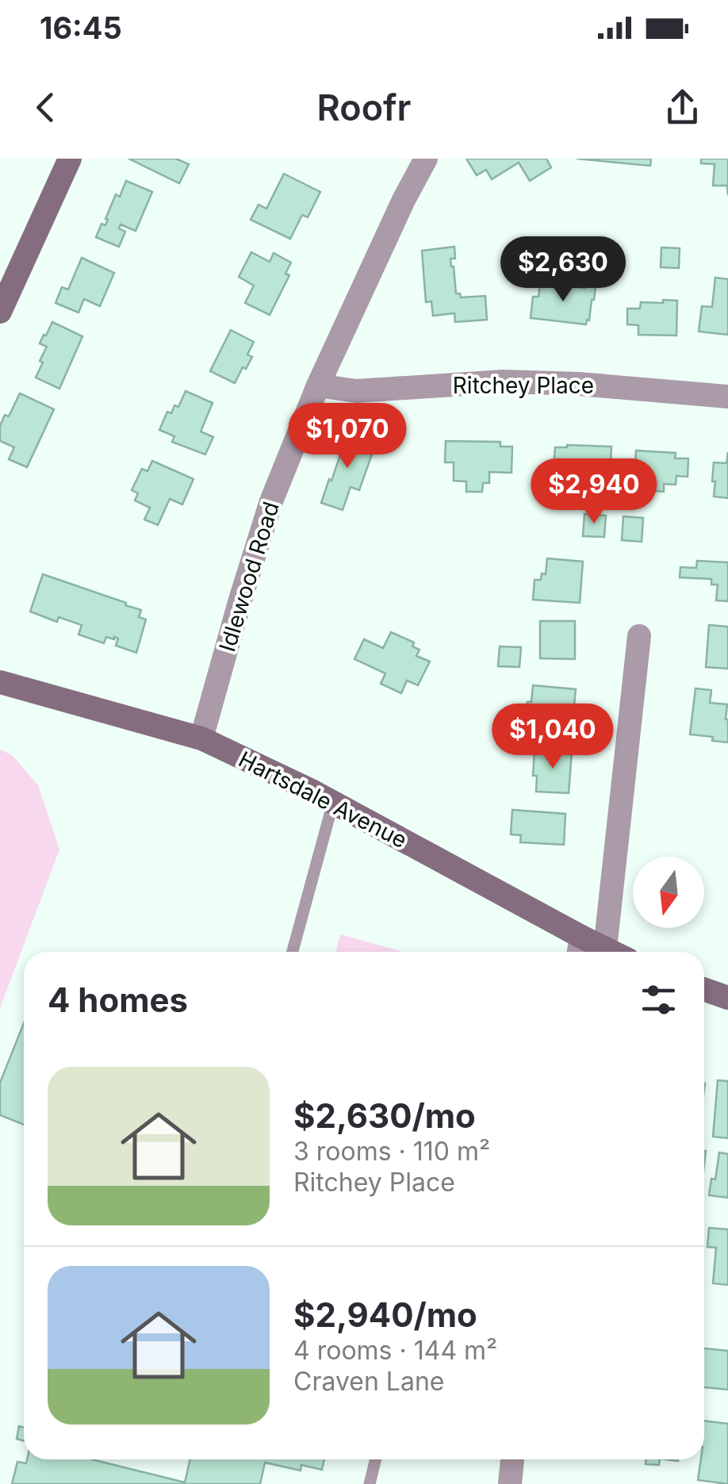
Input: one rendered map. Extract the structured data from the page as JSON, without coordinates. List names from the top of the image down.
{
  "streets": {
    "street": ["Ritchey Place", "Idlewood Road", "Hartsdale Avenue"]
  },
  "crossings": [
    ["Ritchey Place", "Idlewood Road"],
    ["Idlewood Road", "Hartsdale Avenue"]
  ],
  "north": "bottom",
  "page": {
    "status": "16:45",
    "header": "Roofr",
    "price": [
      "$2,630",
      "$1,070",
      "$2,940",
      "$1,040"
    ],
    "heading": "4 homes",
    "list": [
      {
        "name": "$2,630/mo",
        "note": "3 rooms · 110 m² · Ritchey Place"
      },
      {
        "name": "$2,940/mo",
        "note": "4 rooms · 144 m² · Craven Lane"
      }
    ]
  }
}
